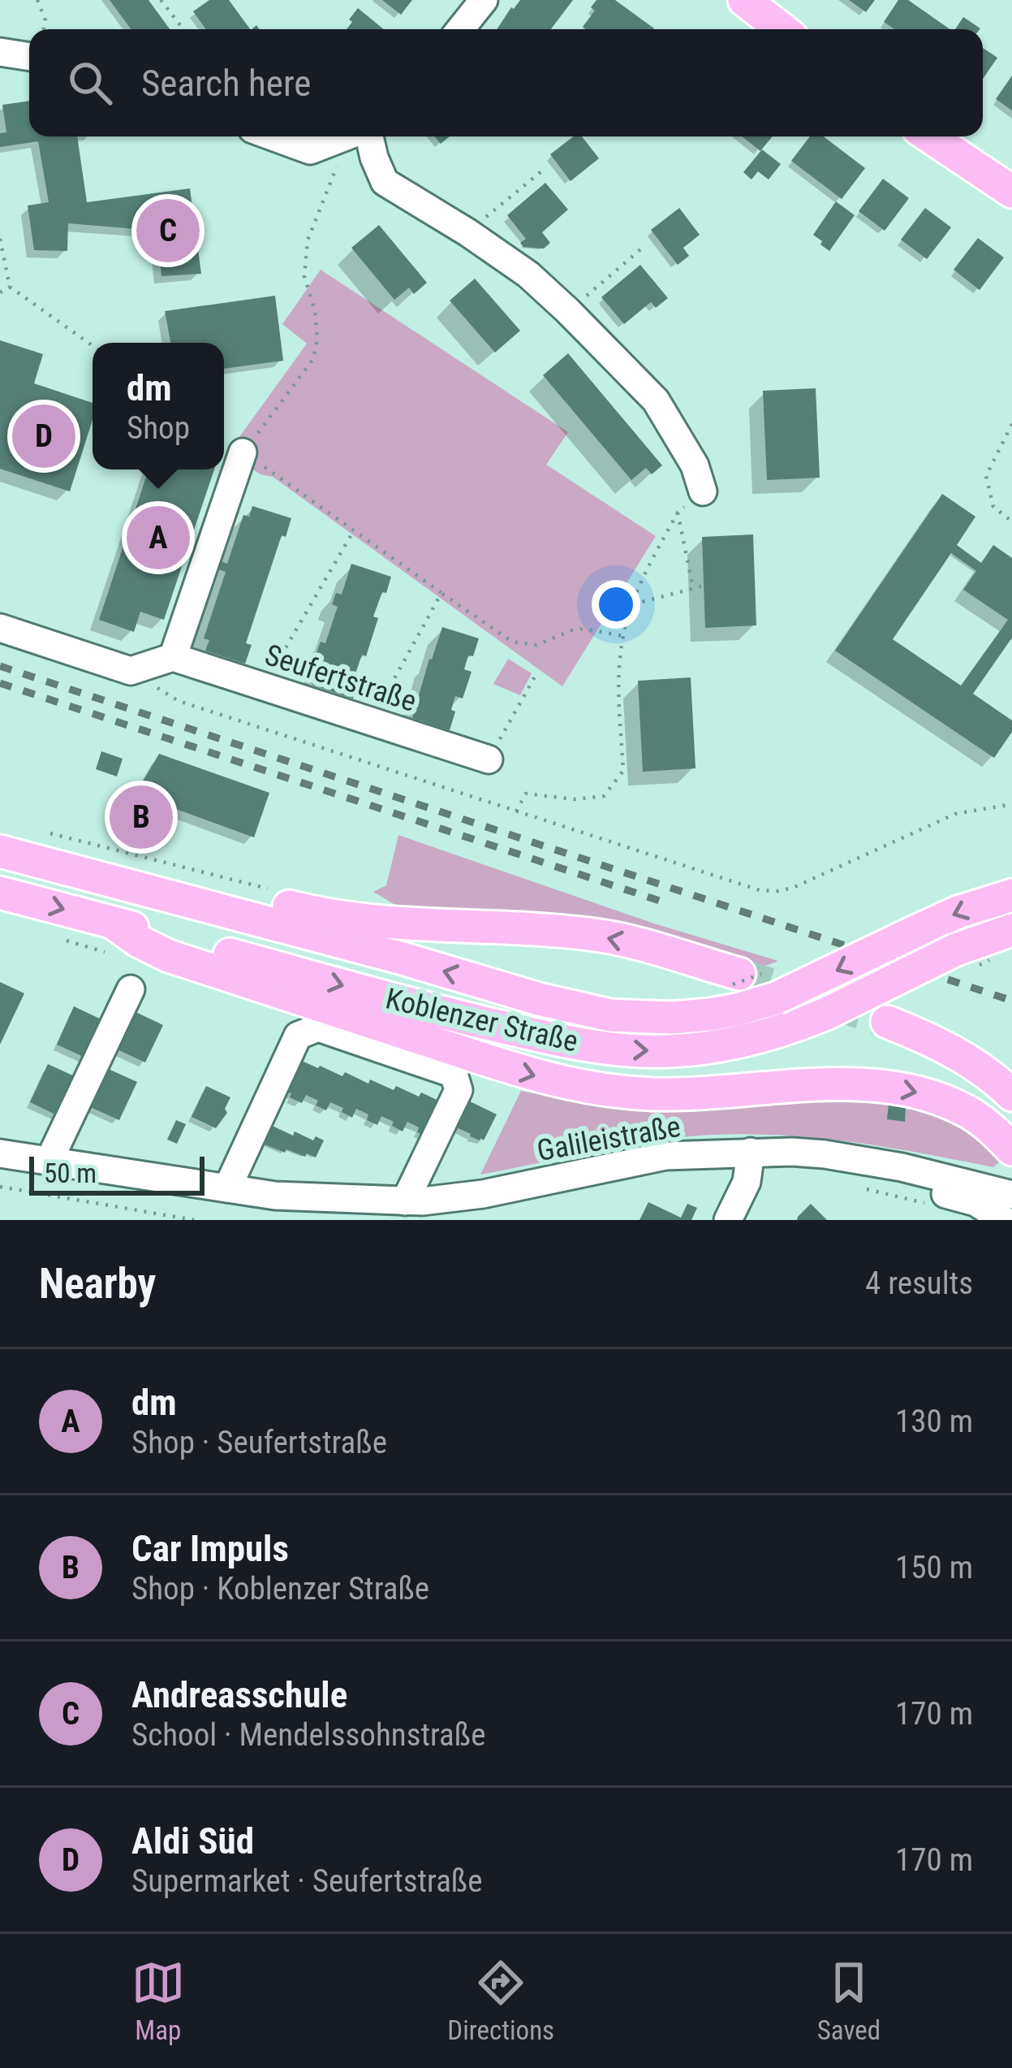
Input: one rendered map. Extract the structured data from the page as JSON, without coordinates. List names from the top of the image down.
{
  "streets": {
    "main road": ["Koblenzer Straße"],
    "street": ["Seufertstraße", "Galileistraße"]
  },
  "scale_bar": "50 m",
  "page": {
    "search": "Search here",
    "pins": [
      "C",
      "D",
      "A",
      "B"
    ],
    "popup": ["dm", "Shop"],
    "scale": "50 m",
    "heading": ["Nearby", "4 results"],
    "list": [
      {
        "mark": "A",
        "name": "dm",
        "note": "Shop · Seufertstraße",
        "value": "130 m"
      },
      {
        "mark": "B",
        "name": "Car Impuls",
        "note": "Shop · Koblenzer Straße",
        "value": "150 m"
      },
      {
        "mark": "C",
        "name": "Andreasschule",
        "note": "School · Mendelssohnstraße",
        "value": "170 m"
      },
      {
        "mark": "D",
        "name": "Aldi Süd",
        "note": "Supermarket · Seufertstraße",
        "value": "170 m"
      }
    ],
    "nav": ["Map", "Directions", "Saved"]
  }
}
